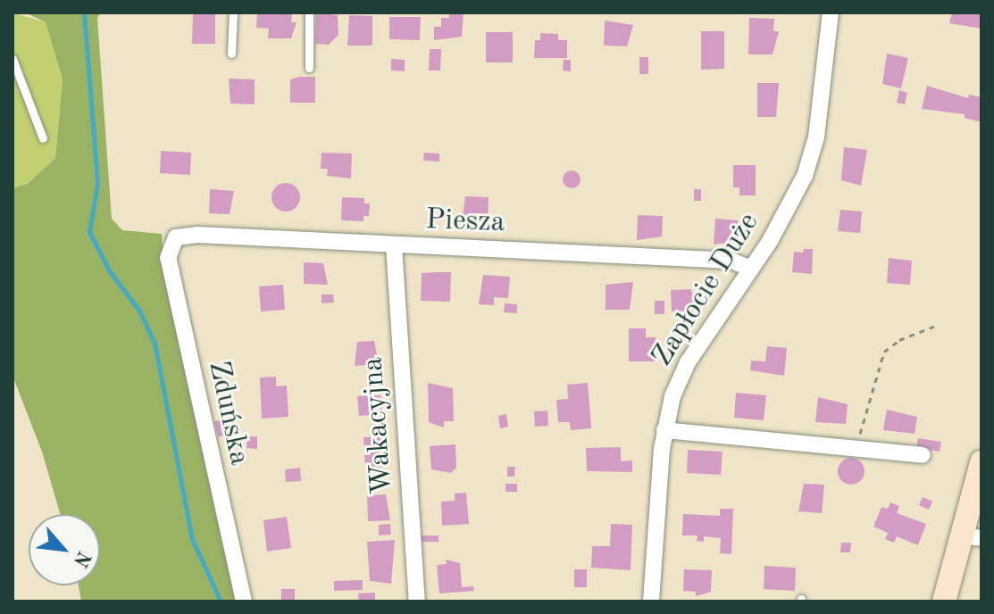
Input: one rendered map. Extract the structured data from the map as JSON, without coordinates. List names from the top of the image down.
{
  "streets": {
    "street": [
      "Piesza",
      "Zapłocie Duże",
      "Zduńska",
      "Wakacyjna"
    ]
  },
  "crossings": [
    ["Piesza", "Zapłocie Duże"],
    ["Piesza", "Zduńska"],
    ["Piesza", "Wakacyjna"]
  ],
  "north": "bottom right"
}
